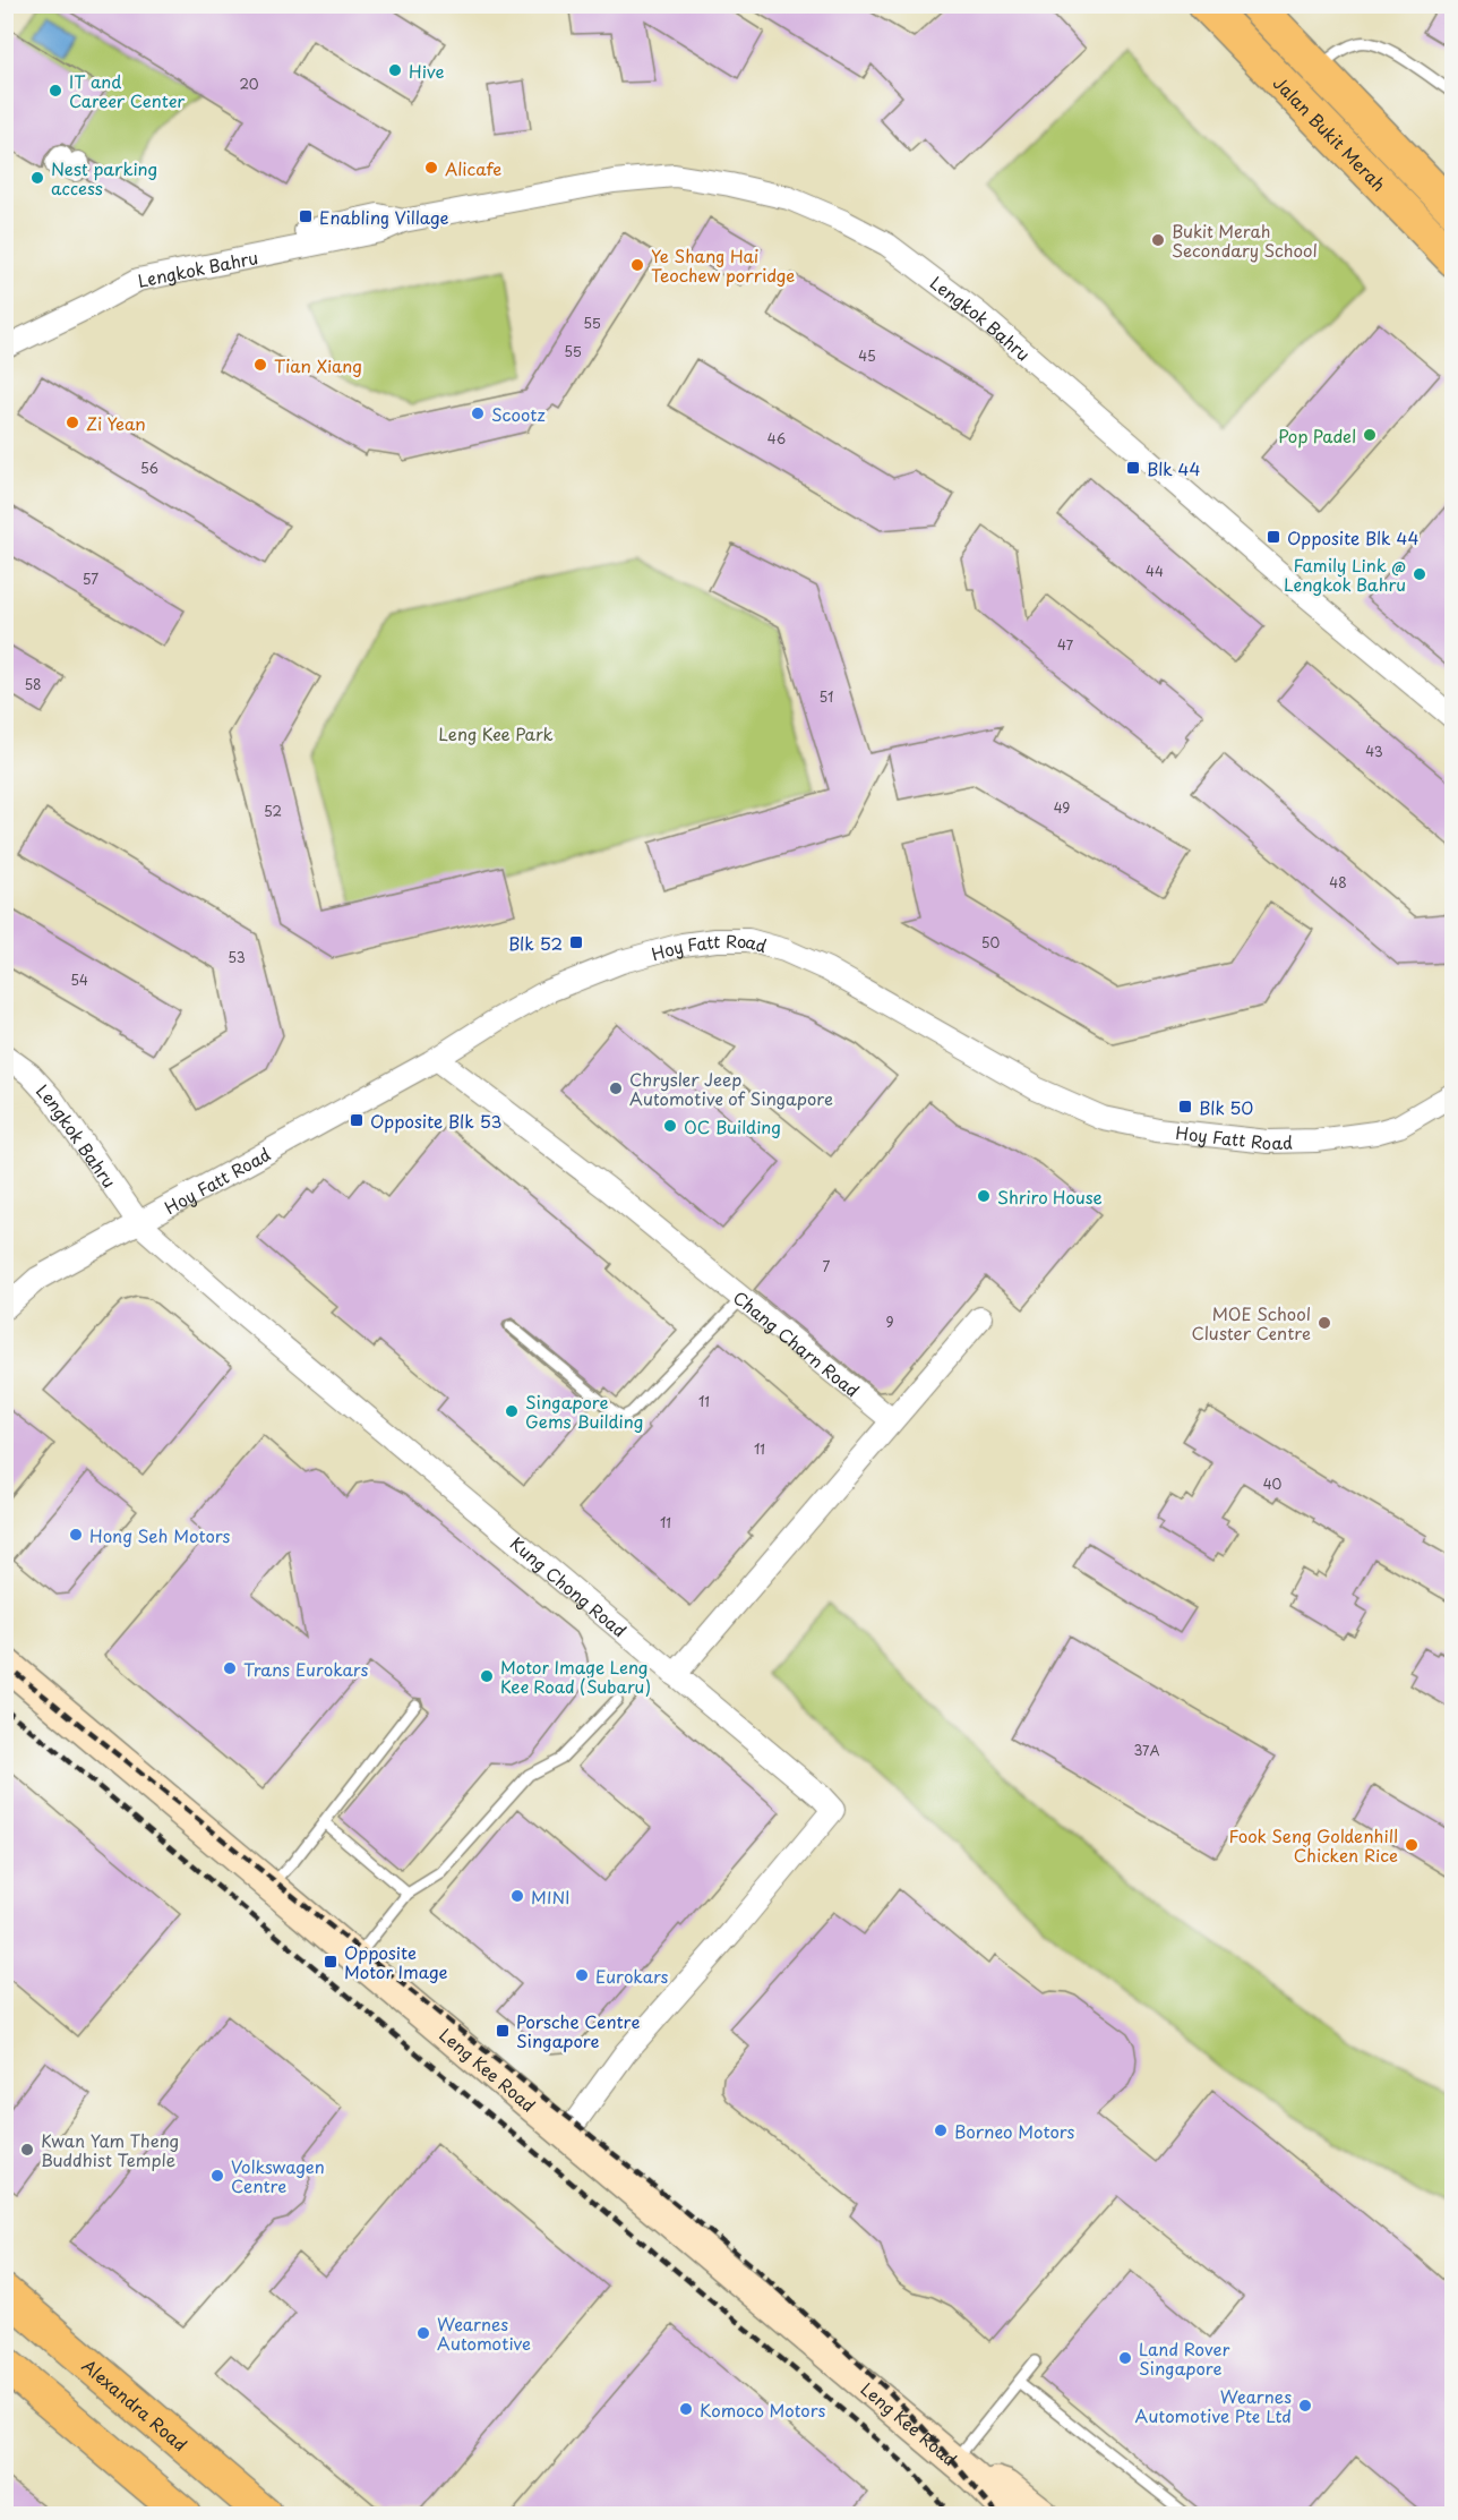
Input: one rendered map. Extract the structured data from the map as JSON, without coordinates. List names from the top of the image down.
{
  "streets": {
    "main road": ["Jalan Bukit Merah", "Alexandra Road"],
    "street": [
      "Lengkok Bahru",
      "Hoy Fatt Road",
      "Chang Charn Road",
      "Kung Chong Road",
      "Leng Kee Road"
    ]
  },
  "crossings": [
    ["Lengkok Bahru", "Hoy Fatt Road"],
    ["Lengkok Bahru", "Kung Chong Road"],
    ["Hoy Fatt Road", "Chang Charn Road"],
    ["Hoy Fatt Road", "Kung Chong Road"],
    ["Kung Chong Road", "Leng Kee Road"]
  ],
  "parks": ["Leng Kee Park"],
  "places": {
    "other": [
      "Hive",
      "IT and Career Center",
      "Alicafe",
      "Nest parking access",
      "Bukit Merah Secondary School",
      "Ye Shang Hai Teochew porridge",
      "Tian Xiang",
      "Scootz",
      "Zi Yean",
      "Pop Padel",
      "Family Link @ Lengkok Bahru",
      "Chrysler Jeep Automotive of Singapore",
      "OC Building",
      "Shriro House",
      "MOE School Cluster Centre",
      "Singapore Gems Building",
      "Hong Seh Motors",
      "Trans Eurokars",
      "Motor Image Leng Kee Road (Subaru)",
      "Fook Seng Goldenhill Chicken Rice",
      "MINI",
      "Eurokars",
      "Borneo Motors",
      "Kwan Yam Theng Buddhist Temple",
      "Volkswagen Centre",
      "Wearnes Automotive",
      "Land Rover Singapore",
      "Wearnes Automotive Pte Ltd",
      "Komoco Motors"
    ],
    "transit": [
      "Enabling Village",
      "Blk 44",
      "Opposite Blk 44",
      "Blk 52",
      "Blk 50",
      "Opposite Blk 53",
      "Opposite Motor Image",
      "Porsche Centre Singapore"
    ]
  },
  "house_numbers": [
    "20",
    "55",
    "55",
    "45",
    "46",
    "56",
    "44",
    "57",
    "47",
    "58",
    "51",
    "43",
    "49",
    "52",
    "48",
    "50",
    "53",
    "54",
    "7",
    "9",
    "11",
    "11",
    "40",
    "11",
    "37A"
  ]
}
